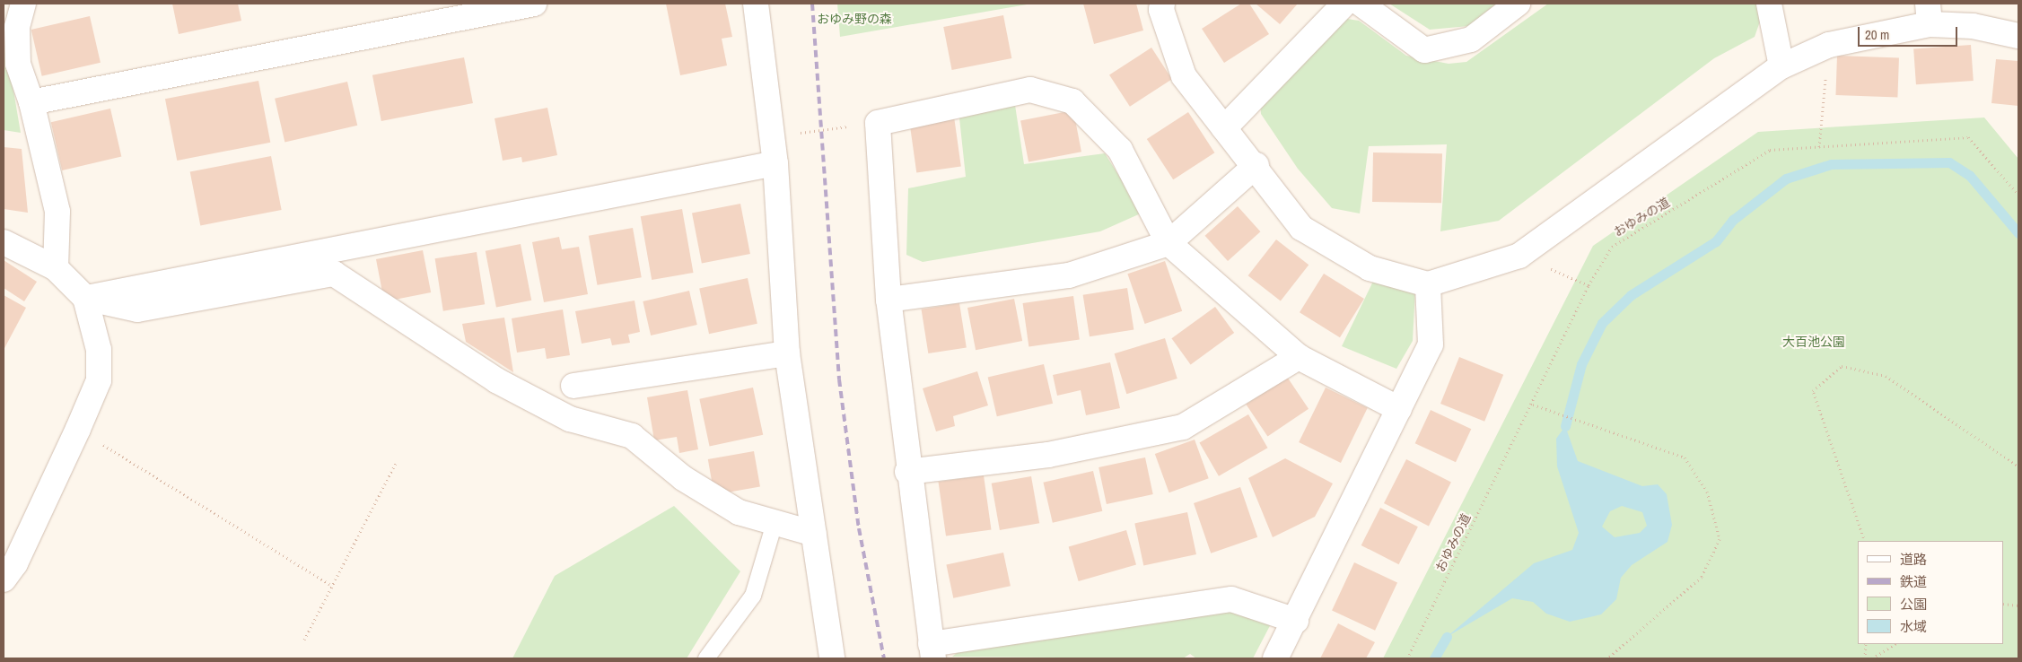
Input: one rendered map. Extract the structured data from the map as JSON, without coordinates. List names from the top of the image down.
{
  "streets": {
    "path": ["おゆみの道"]
  },
  "parks": ["おゆみ野の森", "大百池公園"],
  "legend": [
    "道路",
    "鉄道",
    "公園",
    "水域"
  ],
  "scale_bar": "20 m"
}
